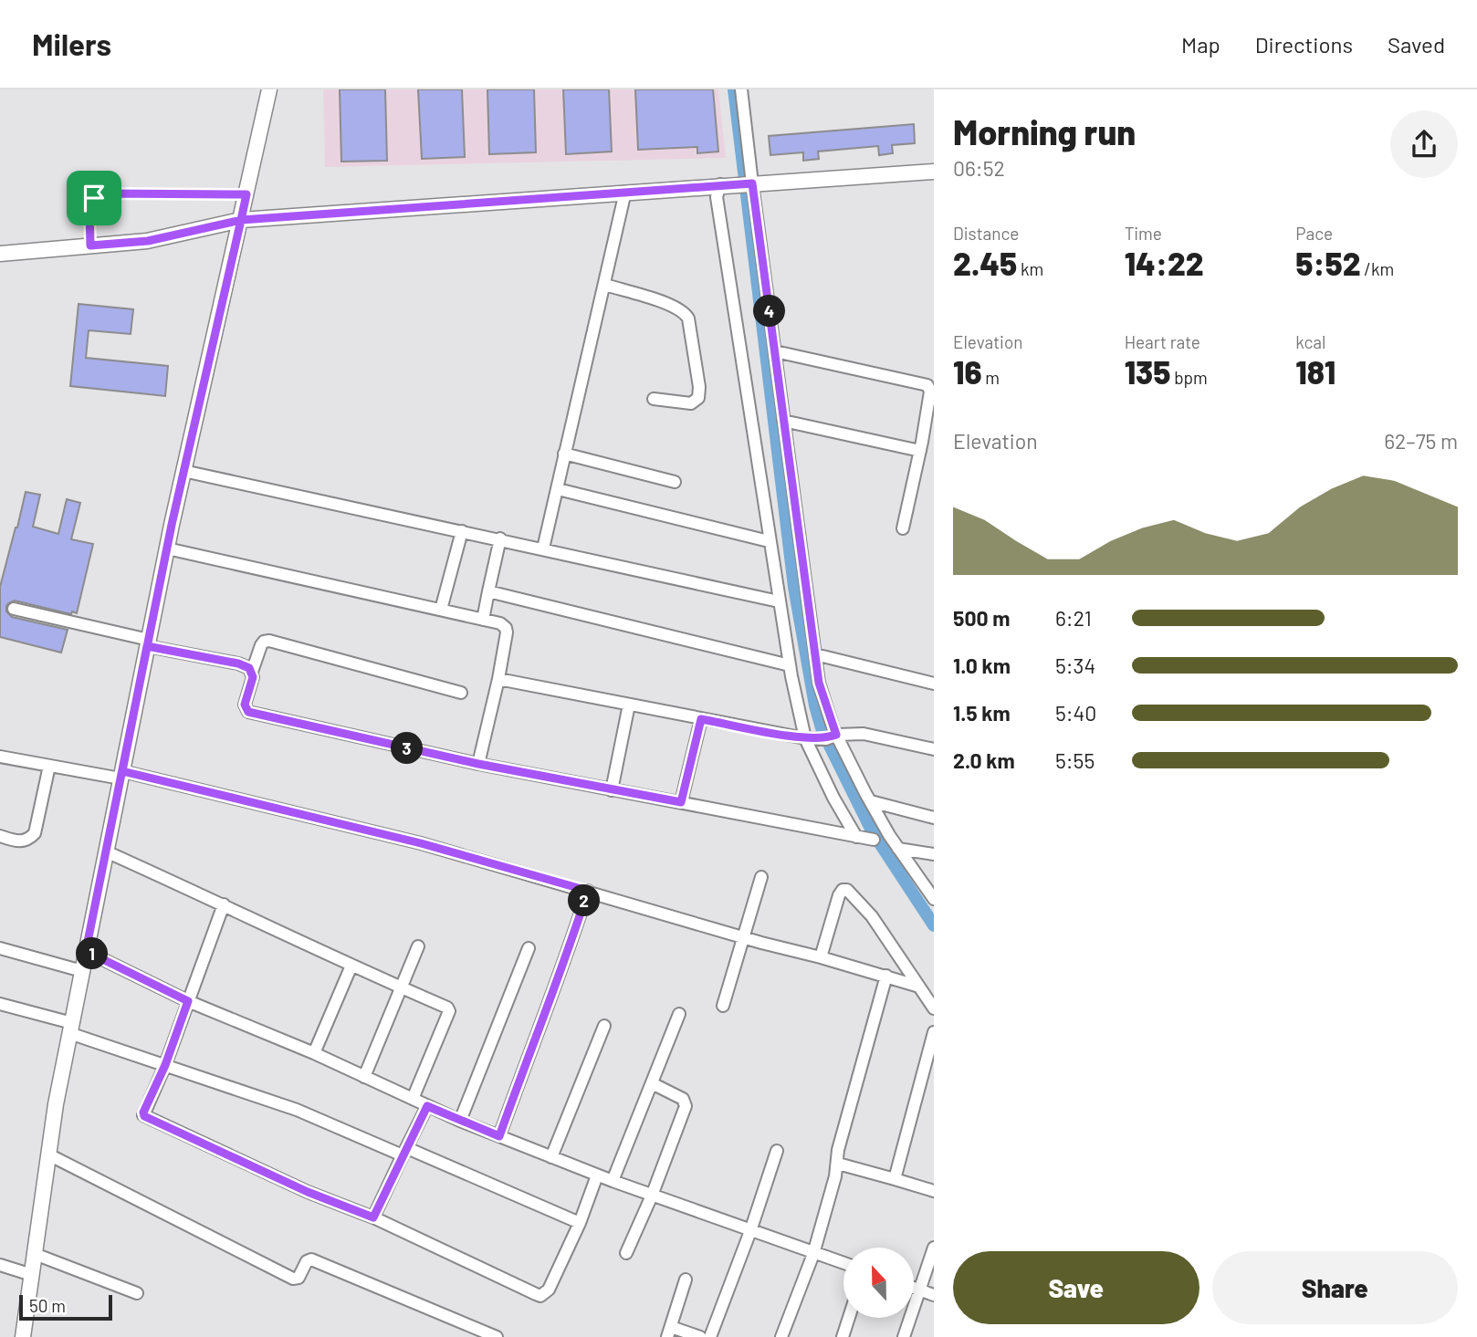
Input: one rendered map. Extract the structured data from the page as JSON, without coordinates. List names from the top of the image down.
{
  "scale_bar": "50 m",
  "north": "top",
  "page": {
    "header": "Milers",
    "nav": ["Map", "Directions", "Saved"],
    "heading": ["Morning run", "06:52"],
    "stats": [
      ["Distance", "2.45 km"],
      ["Time", "14:22"],
      ["Pace", "5:52 /km"],
      ["Elevation", "16 m"],
      ["Heart rate", "135 bpm"],
      ["kcal", "181"]
    ],
    "pins": [
      "4",
      "3",
      "2",
      "1"
    ],
    "chart": ["Elevation", "62–75 m"],
    "list": [
      {
        "name": "500 m",
        "note": "6:21"
      },
      {
        "name": "1.0 km",
        "note": "5:34"
      },
      {
        "name": "1.5 km",
        "note": "5:40"
      },
      {
        "name": "2.0 km",
        "note": "5:55"
      }
    ],
    "buttons": ["Save", "Share"],
    "scale": "50 m"
  }
}
